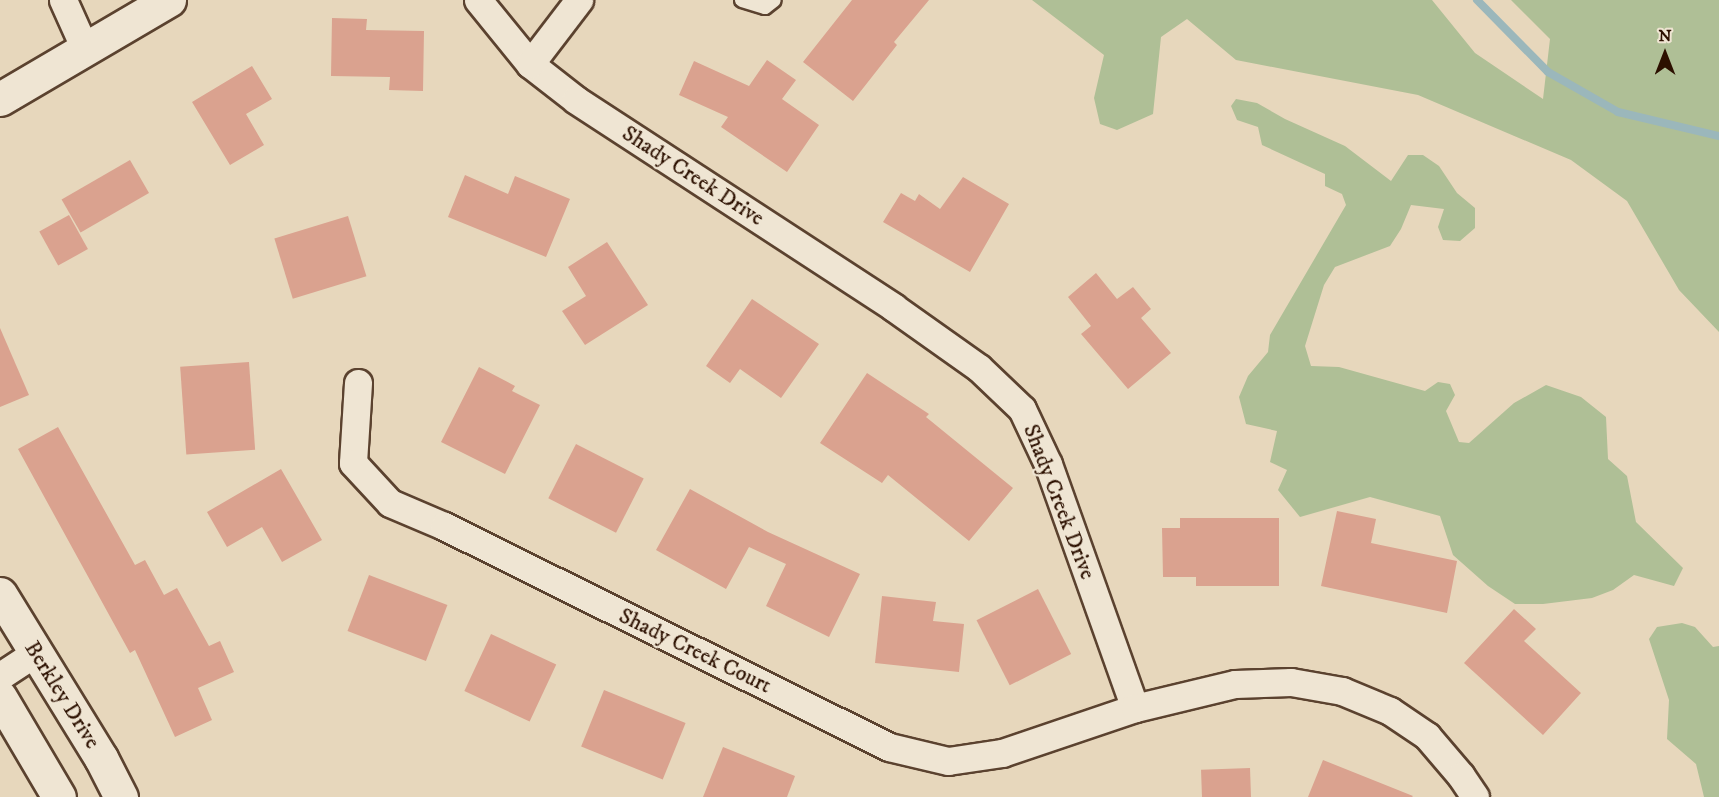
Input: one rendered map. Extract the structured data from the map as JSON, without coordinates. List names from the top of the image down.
{
  "streets": {
    "street": ["Shady Creek Drive", "Shady Creek Court", "Berkley Drive"]
  },
  "crossings": [
    ["Shady Creek Drive", "Shady Creek Court"]
  ],
  "north": "top"
}
